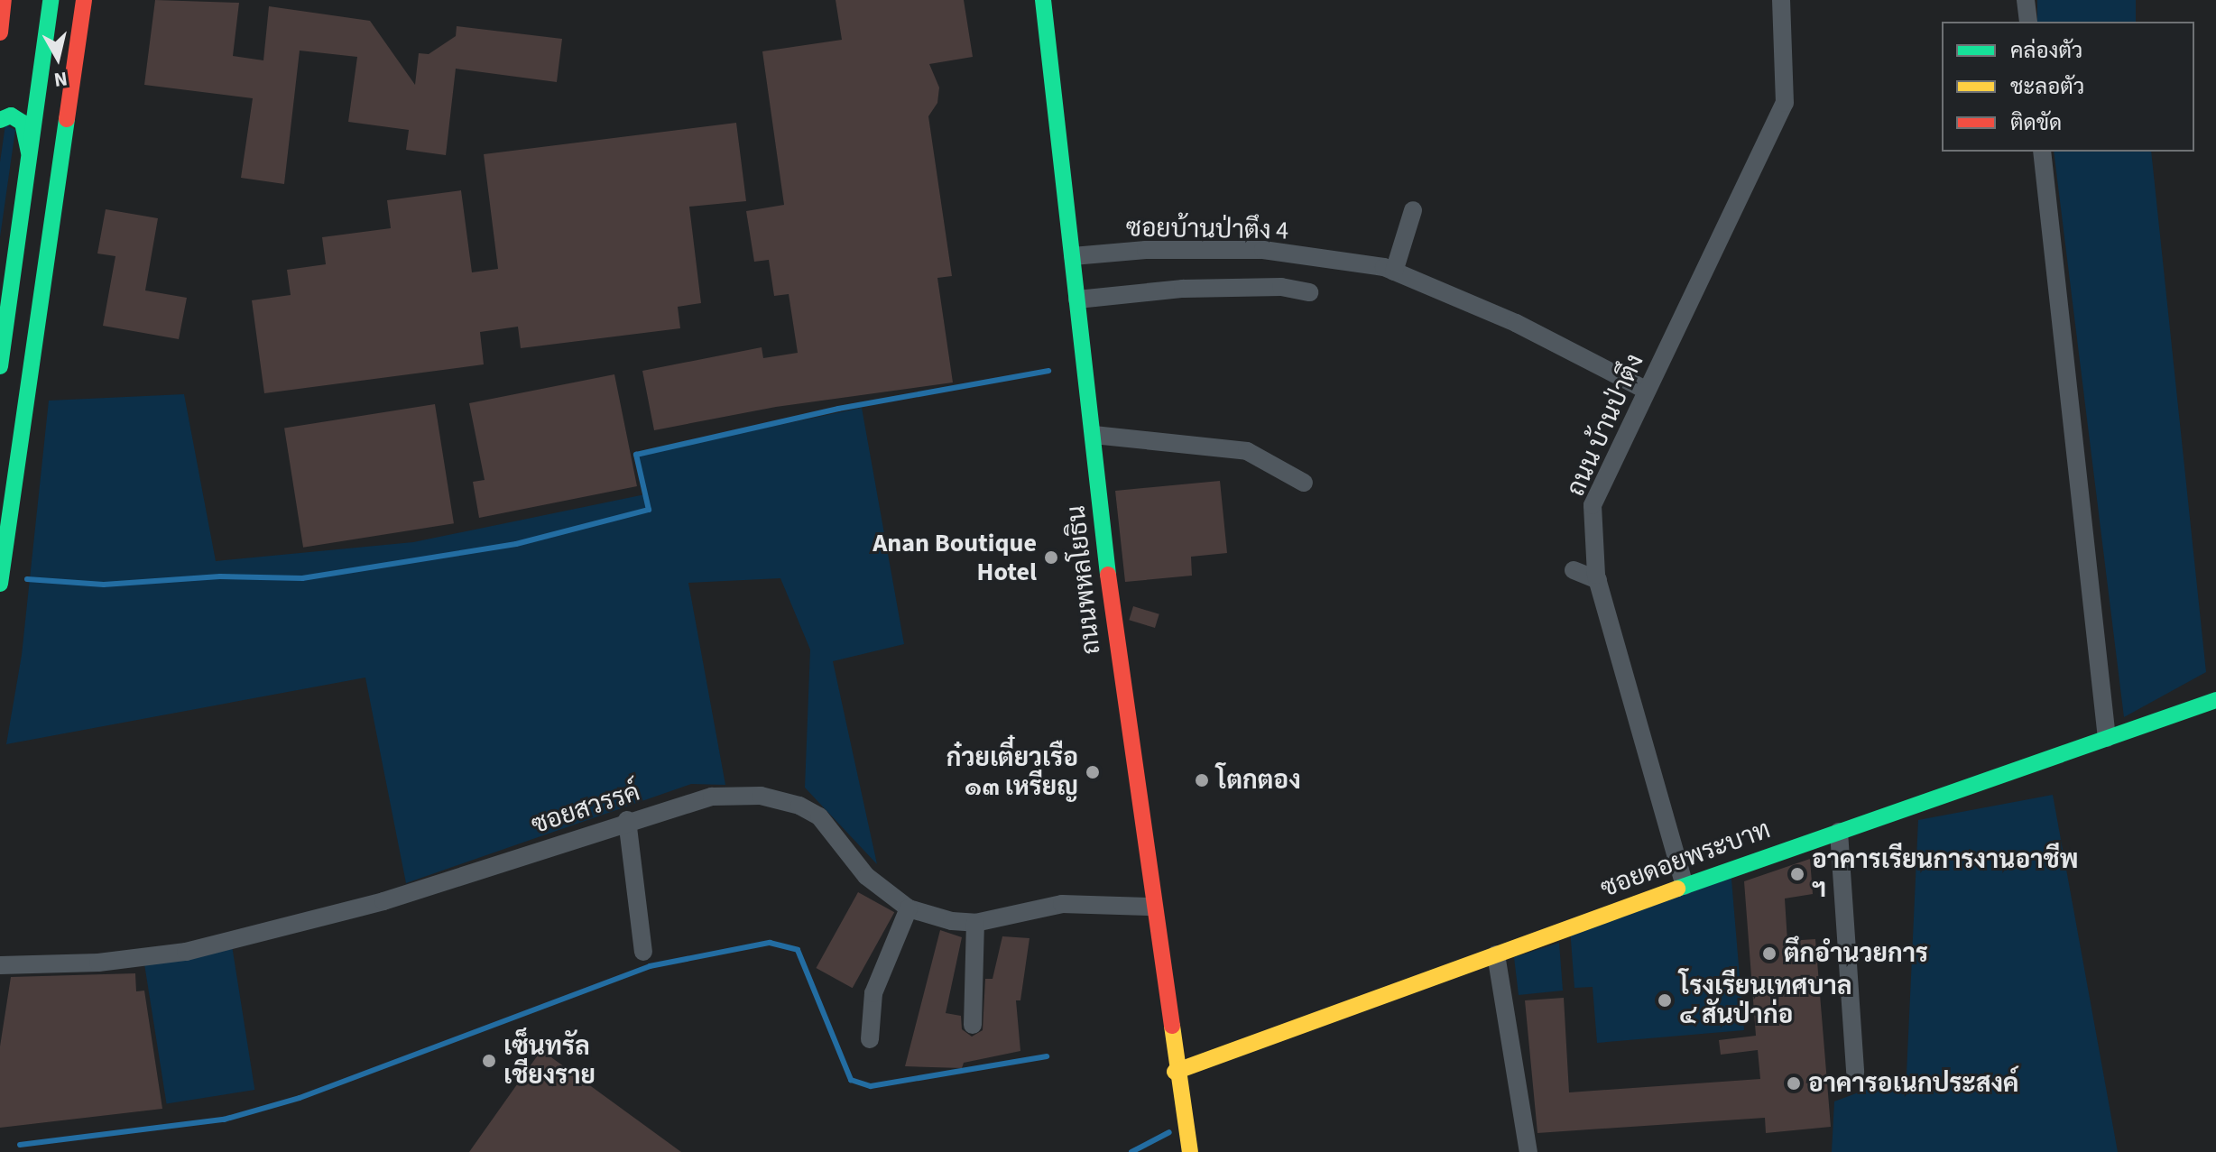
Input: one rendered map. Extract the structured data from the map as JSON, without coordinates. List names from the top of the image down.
{
  "streets": {
    "main road": ["ถนนพหลโยธิน", "ซอยดอยพระบาท"],
    "street": ["ซอยบ้านป่าตึง 4", "ถนน บ้านป่าตึง", "ซอยสวรรค์"]
  },
  "crossings": [
    ["ซอยบ้านป่าตึง 4", "ถนน บ้านป่าตึง"],
    ["ซอยบ้านป่าตึง 4", "ถนนพหลโยธิน"],
    ["ถนน บ้านป่าตึง", "ซอยดอยพระบาท"],
    ["ถนนพหลโยธิน", "ซอยสวรรค์"],
    ["ถนนพหลโยธิน", "ซอยดอยพระบาท"]
  ],
  "places": [
    "Anan Boutique Hotel",
    "ก๋วยเตี๋ยวเรือ ๑๓ เหรียญ",
    "โตกตอง",
    "อาคารเรียนการงานอาชีพ ฯ",
    "ตึกอำนวยการ",
    "โรงเรียนเทศบาล ๔ สันป่าก่อ",
    "เซ็นทรัล เชียงราย",
    "อาคารอเนกประสงค์"
  ],
  "legend": ["คล่องตัว", "ชะลอตัว", "ติดขัด"],
  "north": "bottom"
}
